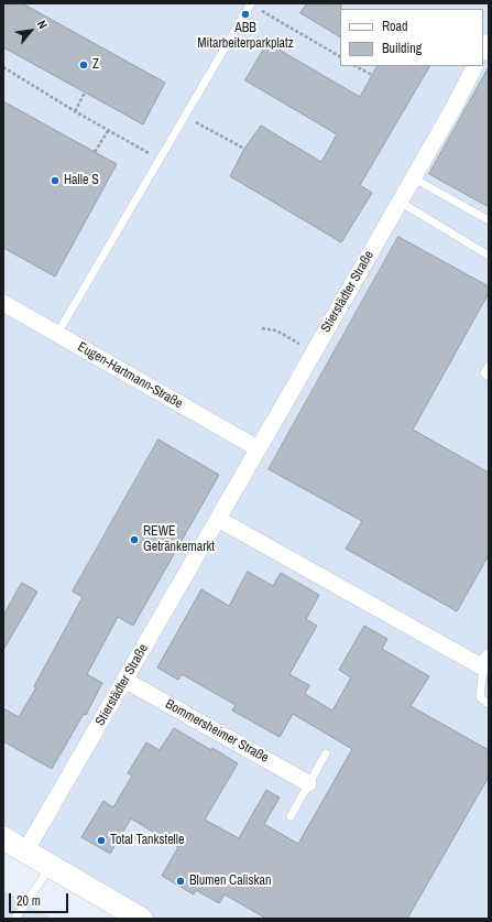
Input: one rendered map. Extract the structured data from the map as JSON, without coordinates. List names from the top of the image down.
{
  "streets": {
    "street": ["Stierstädter Straße", "Eugen-Hartmann-Straße", "Bommersheimer Straße"]
  },
  "crossings": [
    ["Stierstädter Straße", "Eugen-Hartmann-Straße"],
    ["Stierstädter Straße", "Bommersheimer Straße"]
  ],
  "places": [
    "ABB Mitarbeiterparkplatz",
    "Z",
    "Halle S",
    "REWE Getränkemarkt",
    "Total Tankstelle",
    "Blumen Caliskan"
  ],
  "legend": ["Road", "Building"],
  "scale_bar": "20 m",
  "north": "top right"
}
